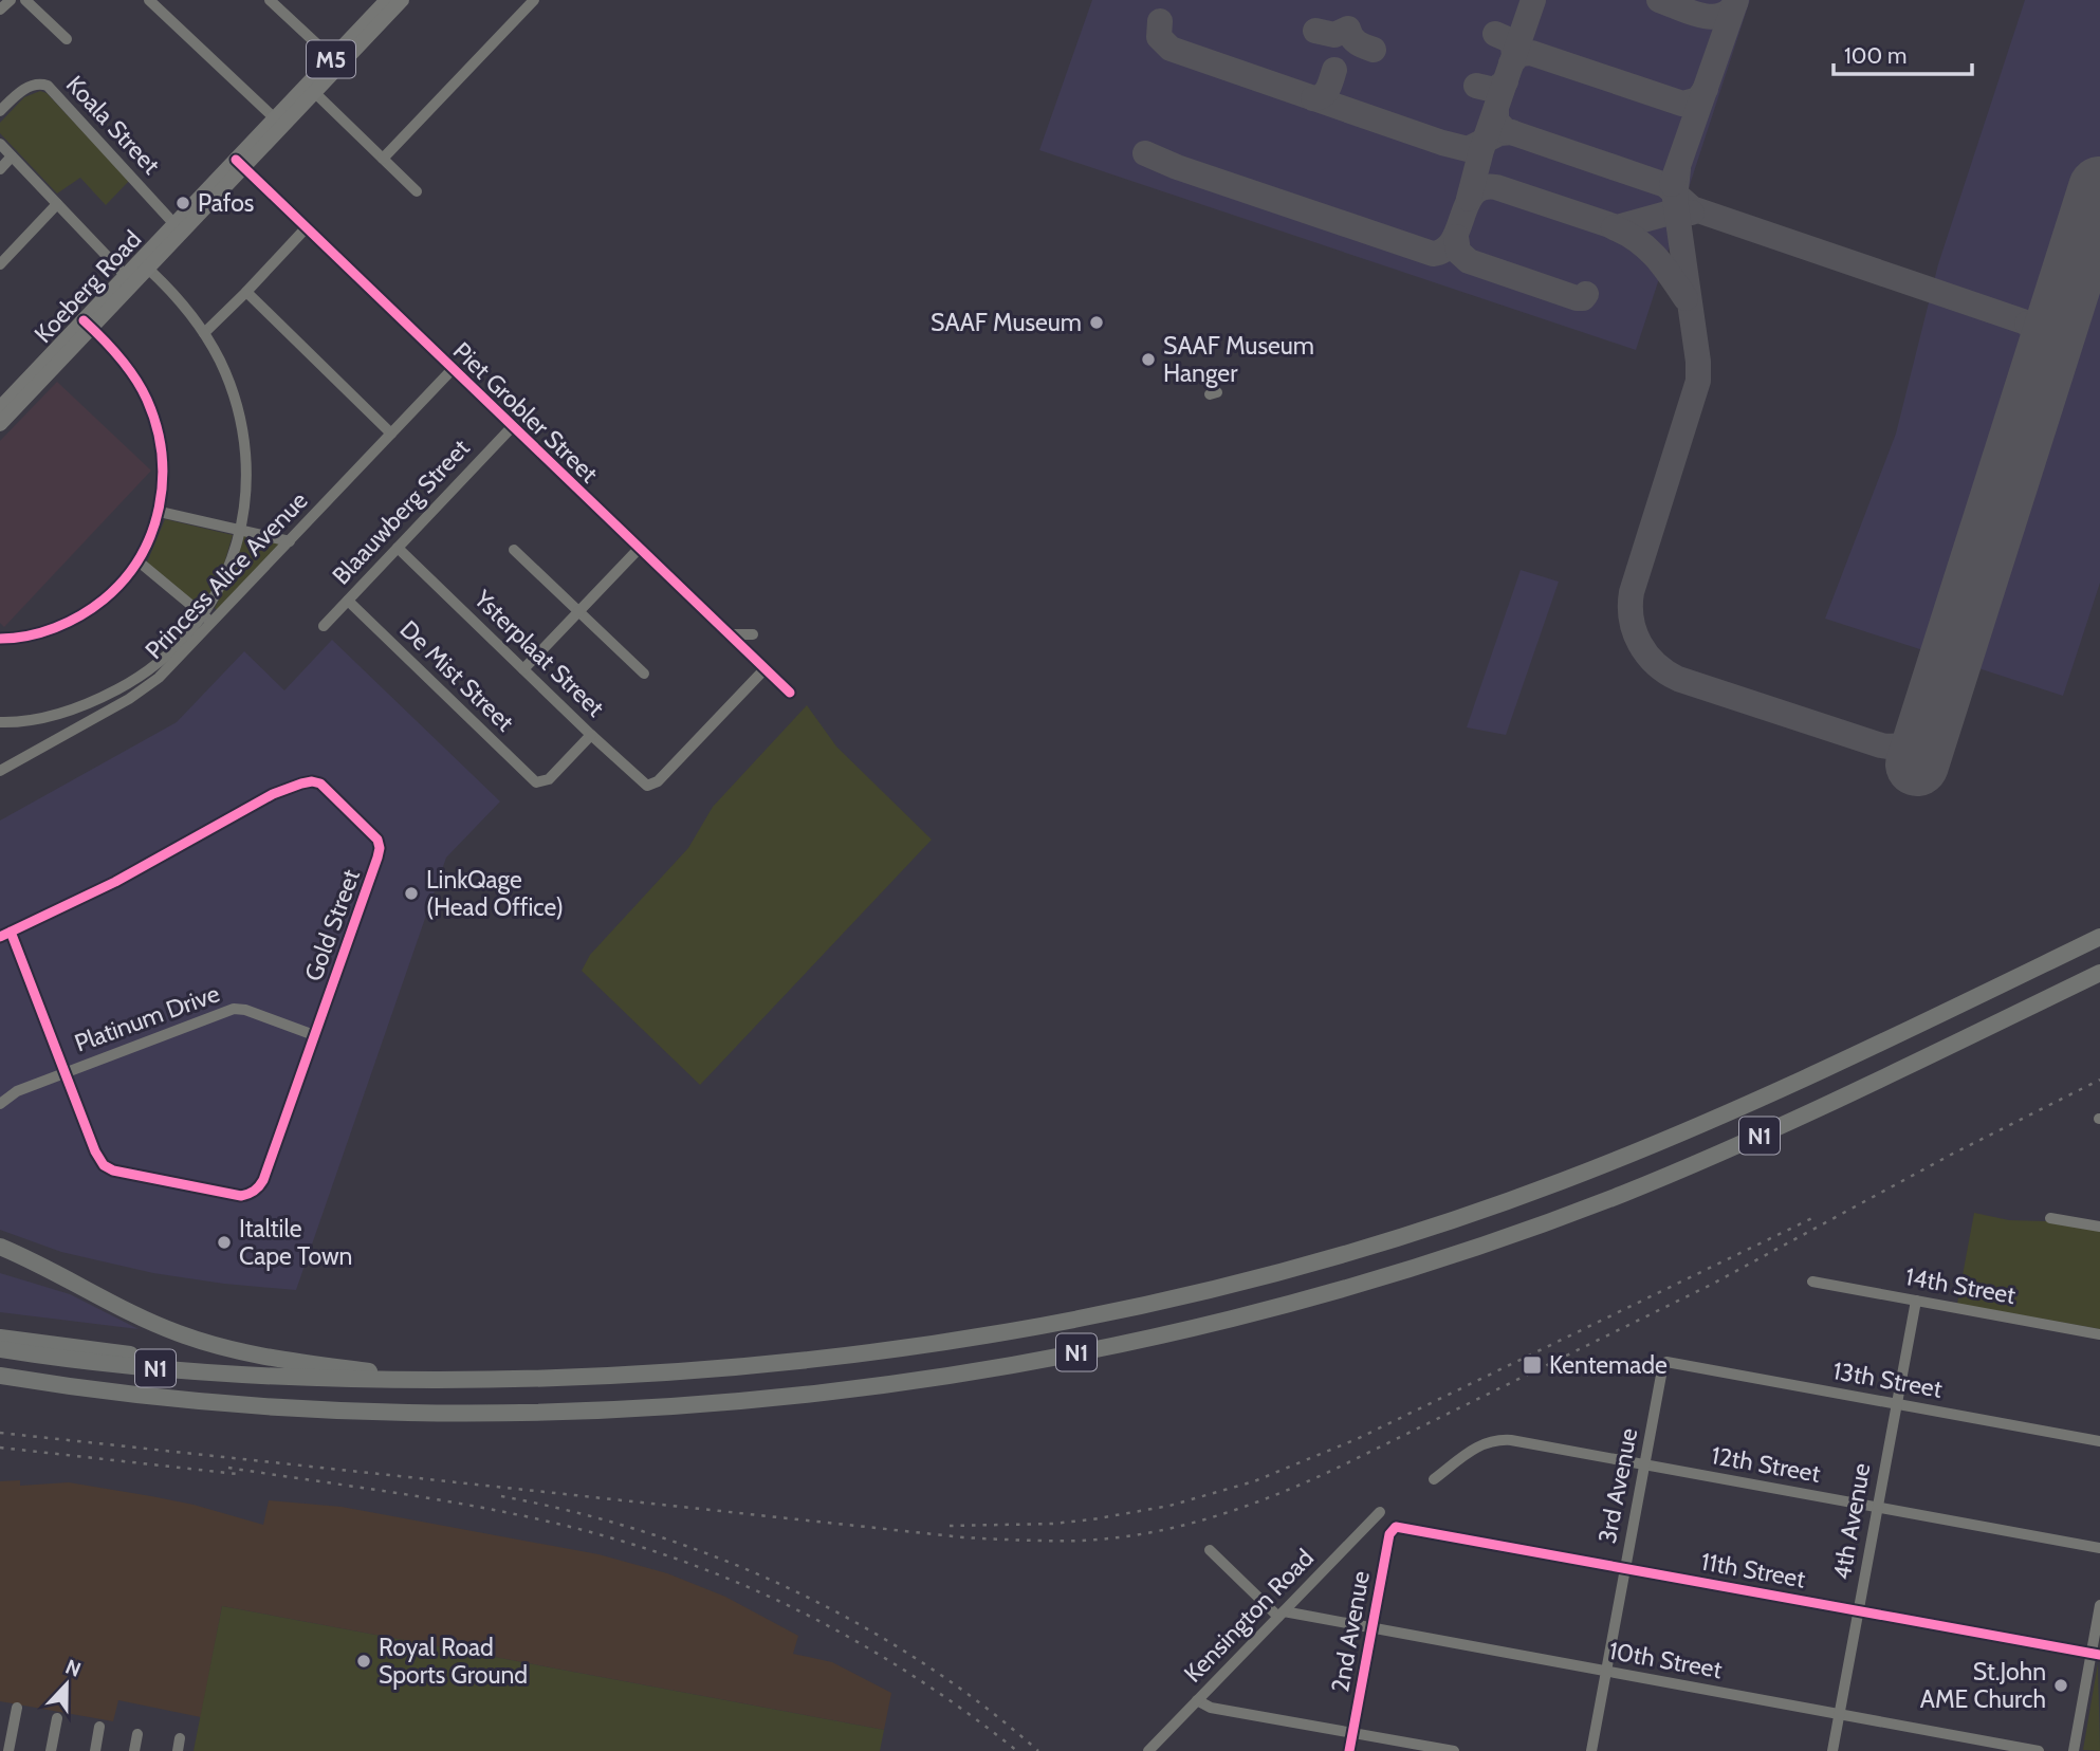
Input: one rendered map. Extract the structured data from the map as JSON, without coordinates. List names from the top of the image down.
{
  "streets": {
    "highway": ["N1"],
    "main road": ["M5", "Koeberg Road"],
    "street": [
      "Koala Street",
      "Piet Grobler Street",
      "Blaauwberg Street",
      "Princess Alice Avenue",
      "Ysterplaat Street",
      "De Mist Street",
      "Gold Street",
      "Platinum Drive",
      "14th Street",
      "13th Street",
      "12th Street",
      "3rd Avenue",
      "4th Avenue",
      "11th Street",
      "Kensington Road",
      "2nd Avenue",
      "10th Street"
    ]
  },
  "crossings": [
    ["Koala Street", "Koeberg Road"],
    ["Koeberg Road", "Piet Grobler Street"],
    ["Piet Grobler Street", "Blaauwberg Street"],
    ["Piet Grobler Street", "Princess Alice Avenue"],
    ["Piet Grobler Street", "Ysterplaat Street"],
    ["Blaauwberg Street", "Ysterplaat Street"],
    ["Blaauwberg Street", "De Mist Street"],
    ["Ysterplaat Street", "De Mist Street"],
    ["Gold Street", "Platinum Drive"],
    ["14th Street", "4th Avenue"],
    ["13th Street", "3rd Avenue"],
    ["13th Street", "4th Avenue"],
    ["12th Street", "3rd Avenue"],
    ["12th Street", "4th Avenue"],
    ["3rd Avenue", "11th Street"],
    ["3rd Avenue", "10th Street"],
    ["4th Avenue", "11th Street"],
    ["4th Avenue", "10th Street"],
    ["11th Street", "2nd Avenue"],
    ["Kensington Road", "10th Street"],
    ["2nd Avenue", "10th Street"]
  ],
  "places": {
    "other": [
      "Pafos",
      "SAAF Museum",
      "SAAF Museum Hanger",
      "LinkQage (Head Office)",
      "Italtile Cape Town",
      "Royal Road Sports Ground",
      "St.John AME Church"
    ],
    "transit": ["Kentemade"]
  },
  "scale_bar": "100 m",
  "north": "top"
}
